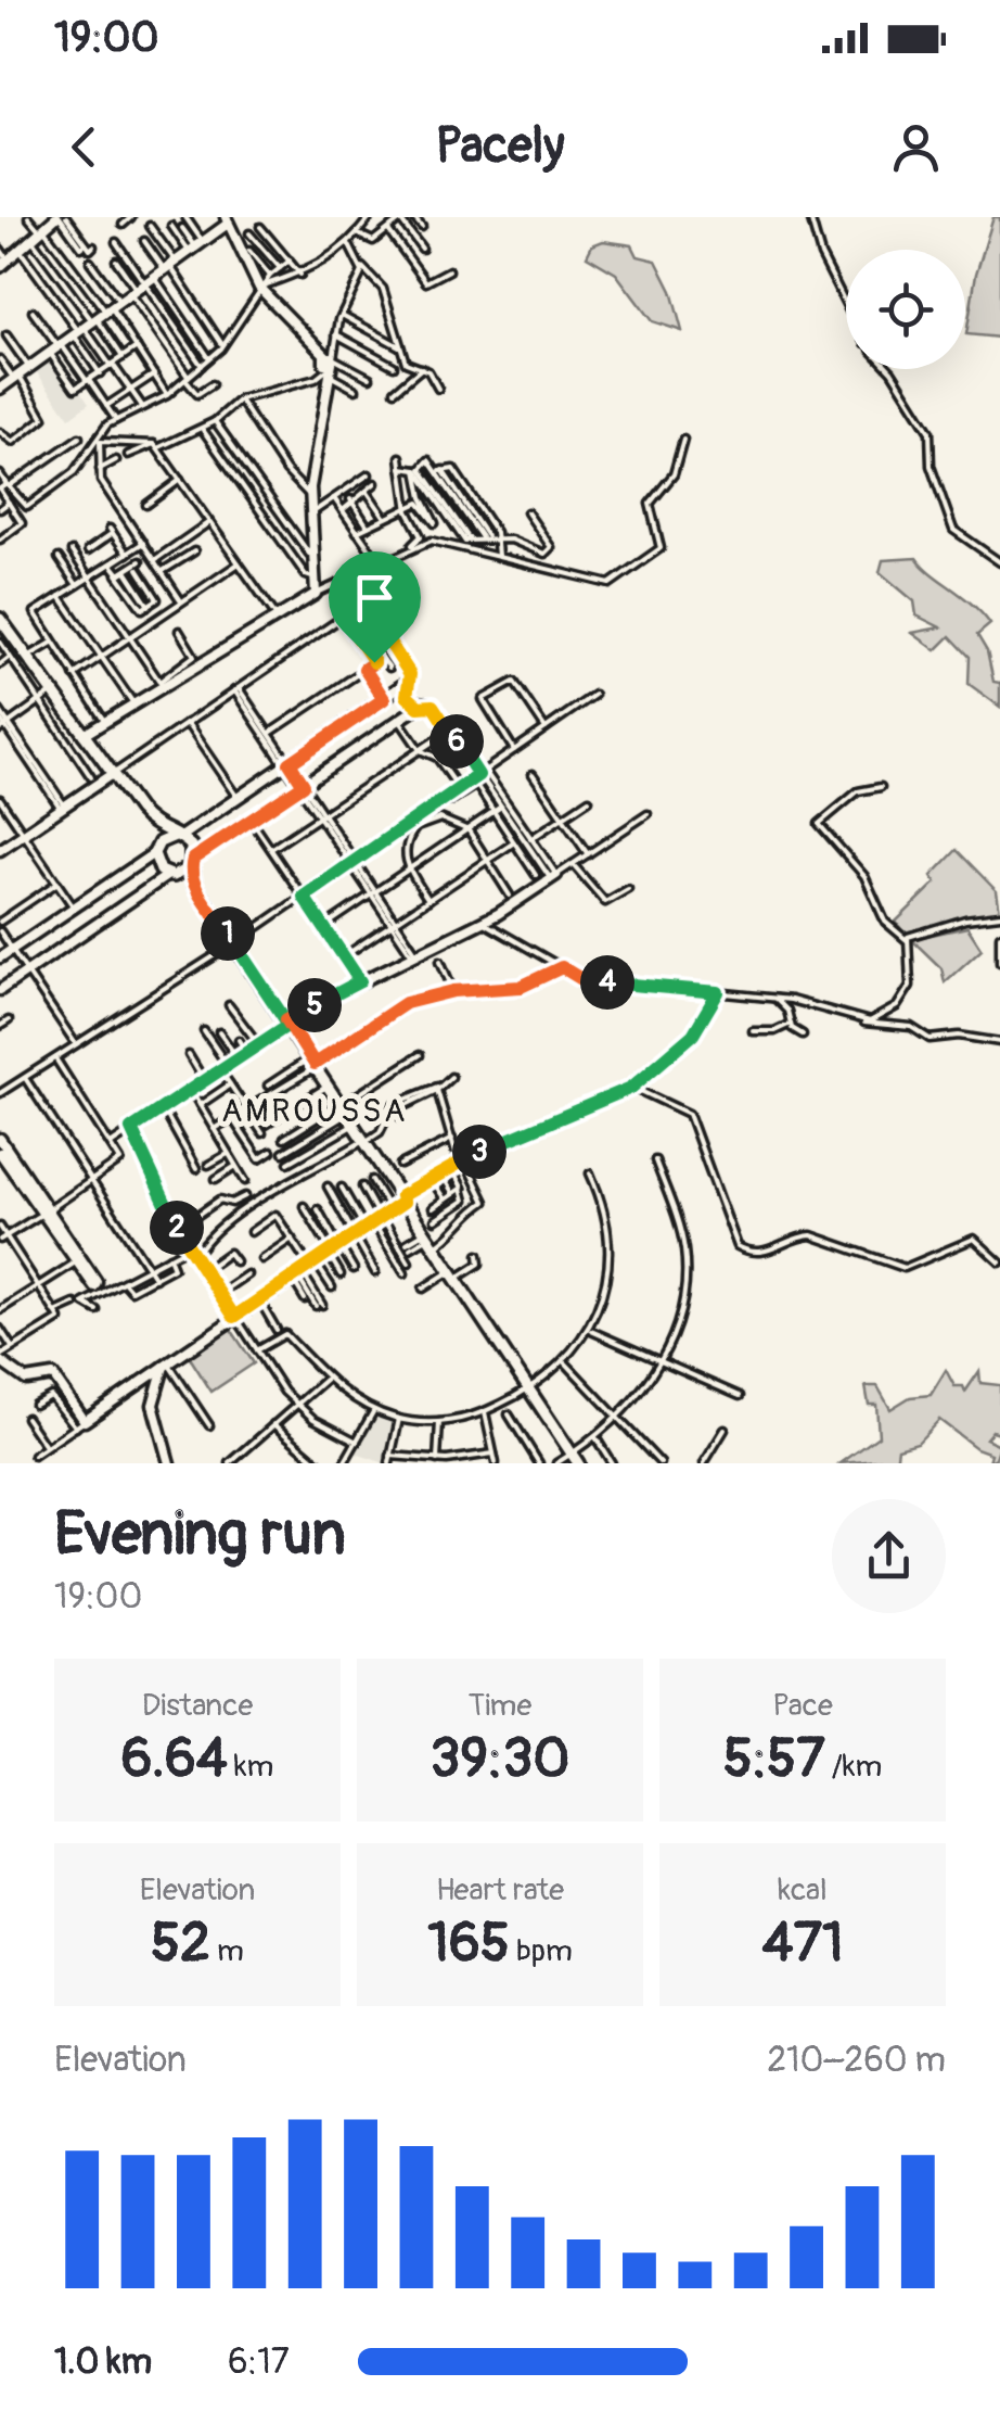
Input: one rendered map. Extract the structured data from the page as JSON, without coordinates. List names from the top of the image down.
{
  "districts": ["AMROUSSA"],
  "page": {
    "status": "19:00",
    "header": "Pacely",
    "pins": [
      "6",
      "1",
      "4",
      "5",
      "3",
      "2"
    ],
    "heading": ["Evening run", "19:00"],
    "stats": [
      ["Distance", "6.64 km"],
      ["Time", "39:30"],
      ["Pace", "5:57 /km"],
      ["Elevation", "52 m"],
      ["Heart rate", "165 bpm"],
      ["kcal", "471"]
    ],
    "chart": ["Elevation", "210–260 m"],
    "list": [
      {
        "name": "1.0 km",
        "note": "6:17"
      }
    ]
  }
}
